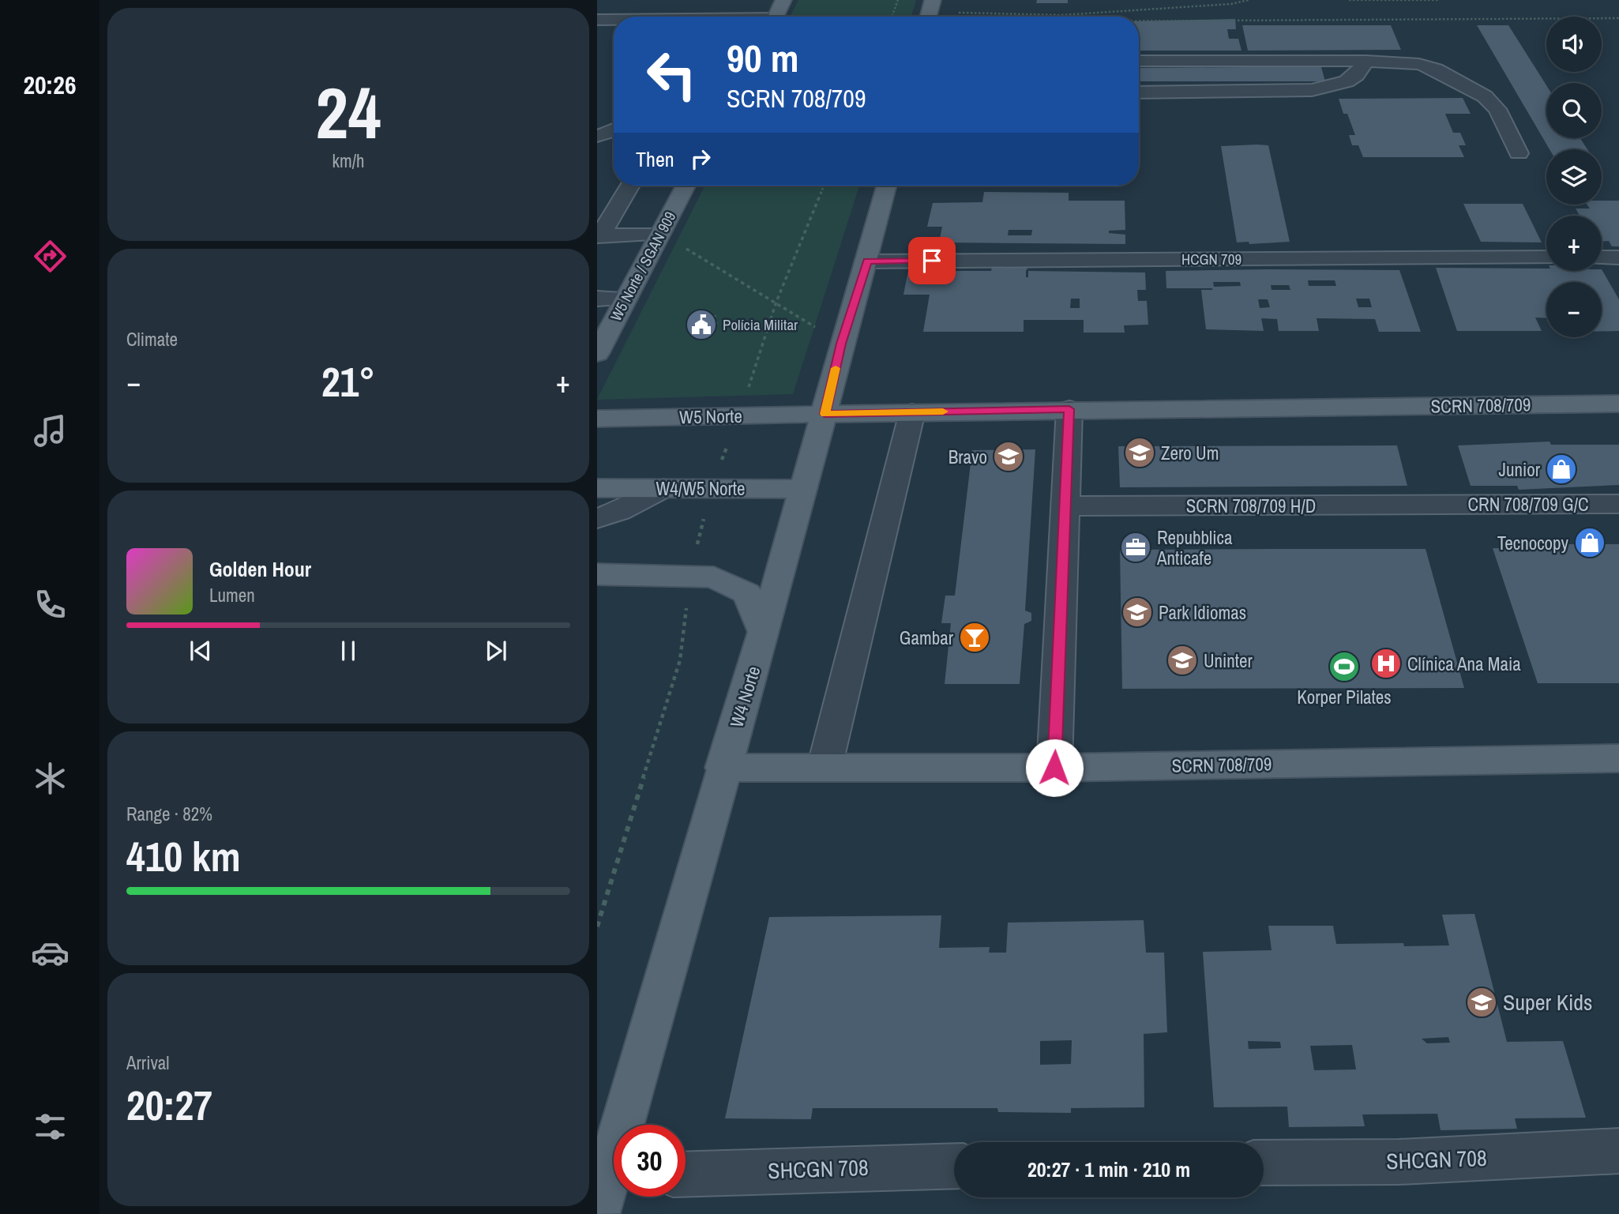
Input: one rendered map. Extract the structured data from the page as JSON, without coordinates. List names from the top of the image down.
{
  "streets": {
    "main road": [
      "W5 Norte / SGAN 909",
      "SCRN 708/709",
      "W5 Norte",
      "W4/W5 Norte",
      "W4 Norte"
    ],
    "street": [
      "HCGN 709",
      "CRN 708/709 G/C",
      "SCRN 708/709 H/D",
      "SHCGN 708"
    ]
  },
  "crossings": [
    ["HCGN 709", "W4 Norte"],
    ["SCRN 708/709", "W5 Norte"],
    ["SCRN 708/709", "W4 Norte"],
    ["W5 Norte", "W4 Norte"],
    ["W4/W5 Norte", "W4 Norte"],
    ["CRN 708/709 G/C", "SCRN 708/709 H/D"]
  ],
  "places": {
    "public building": ["Polícia Militar"],
    "school or university": [
      "Zero Um",
      "Bravo",
      "Park Idiomas",
      "Uninter",
      "Super Kids"
    ],
    "shop": ["Junior", "Tecnocopy"],
    "office": ["Repubblica Anticafe"],
    "bar": ["Gambar"],
    "hospital": ["Clínica Ana Maia"],
    "sports": ["Korper Pilates"]
  },
  "page": {
    "tabs": "20:26",
    "tile": [
      ["24", "km/h"],
      "Climate",
      ["Range · 82%", "410 km"],
      ["Arrival", "20:27"]
    ],
    "map_buttons": ["+", "−"],
    "turn": ["90 m", "SCRN 708/709"],
    "then": "Then",
    "heat": ["−", "21°", "+"],
    "song": ["Golden Hour", "Lumen"],
    "limit": "30",
    "trip": "20:27 · 1 min · 210 m"
  }
}
